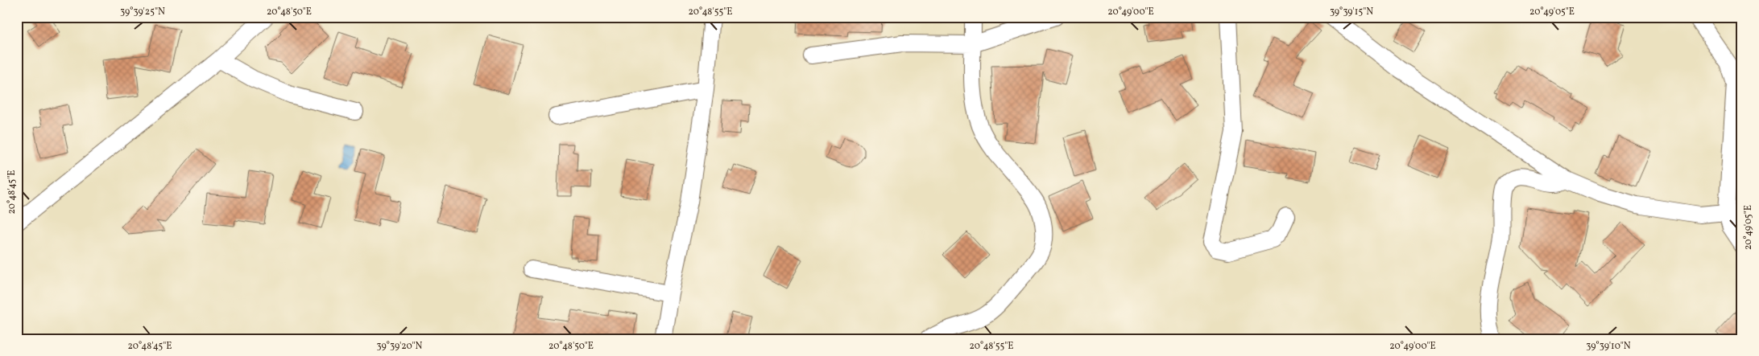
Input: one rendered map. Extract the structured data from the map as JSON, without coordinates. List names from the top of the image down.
{
  "coordinates": [
    "39°39'25\"N",
    "20°48'50\"E",
    "20°48'55\"E",
    "20°49'00\"E",
    "39°39'15\"N",
    "20°49'05\"E",
    "20°48'45\"E",
    "39°39'20\"N",
    "39°39'10\"N"
  ]
}
